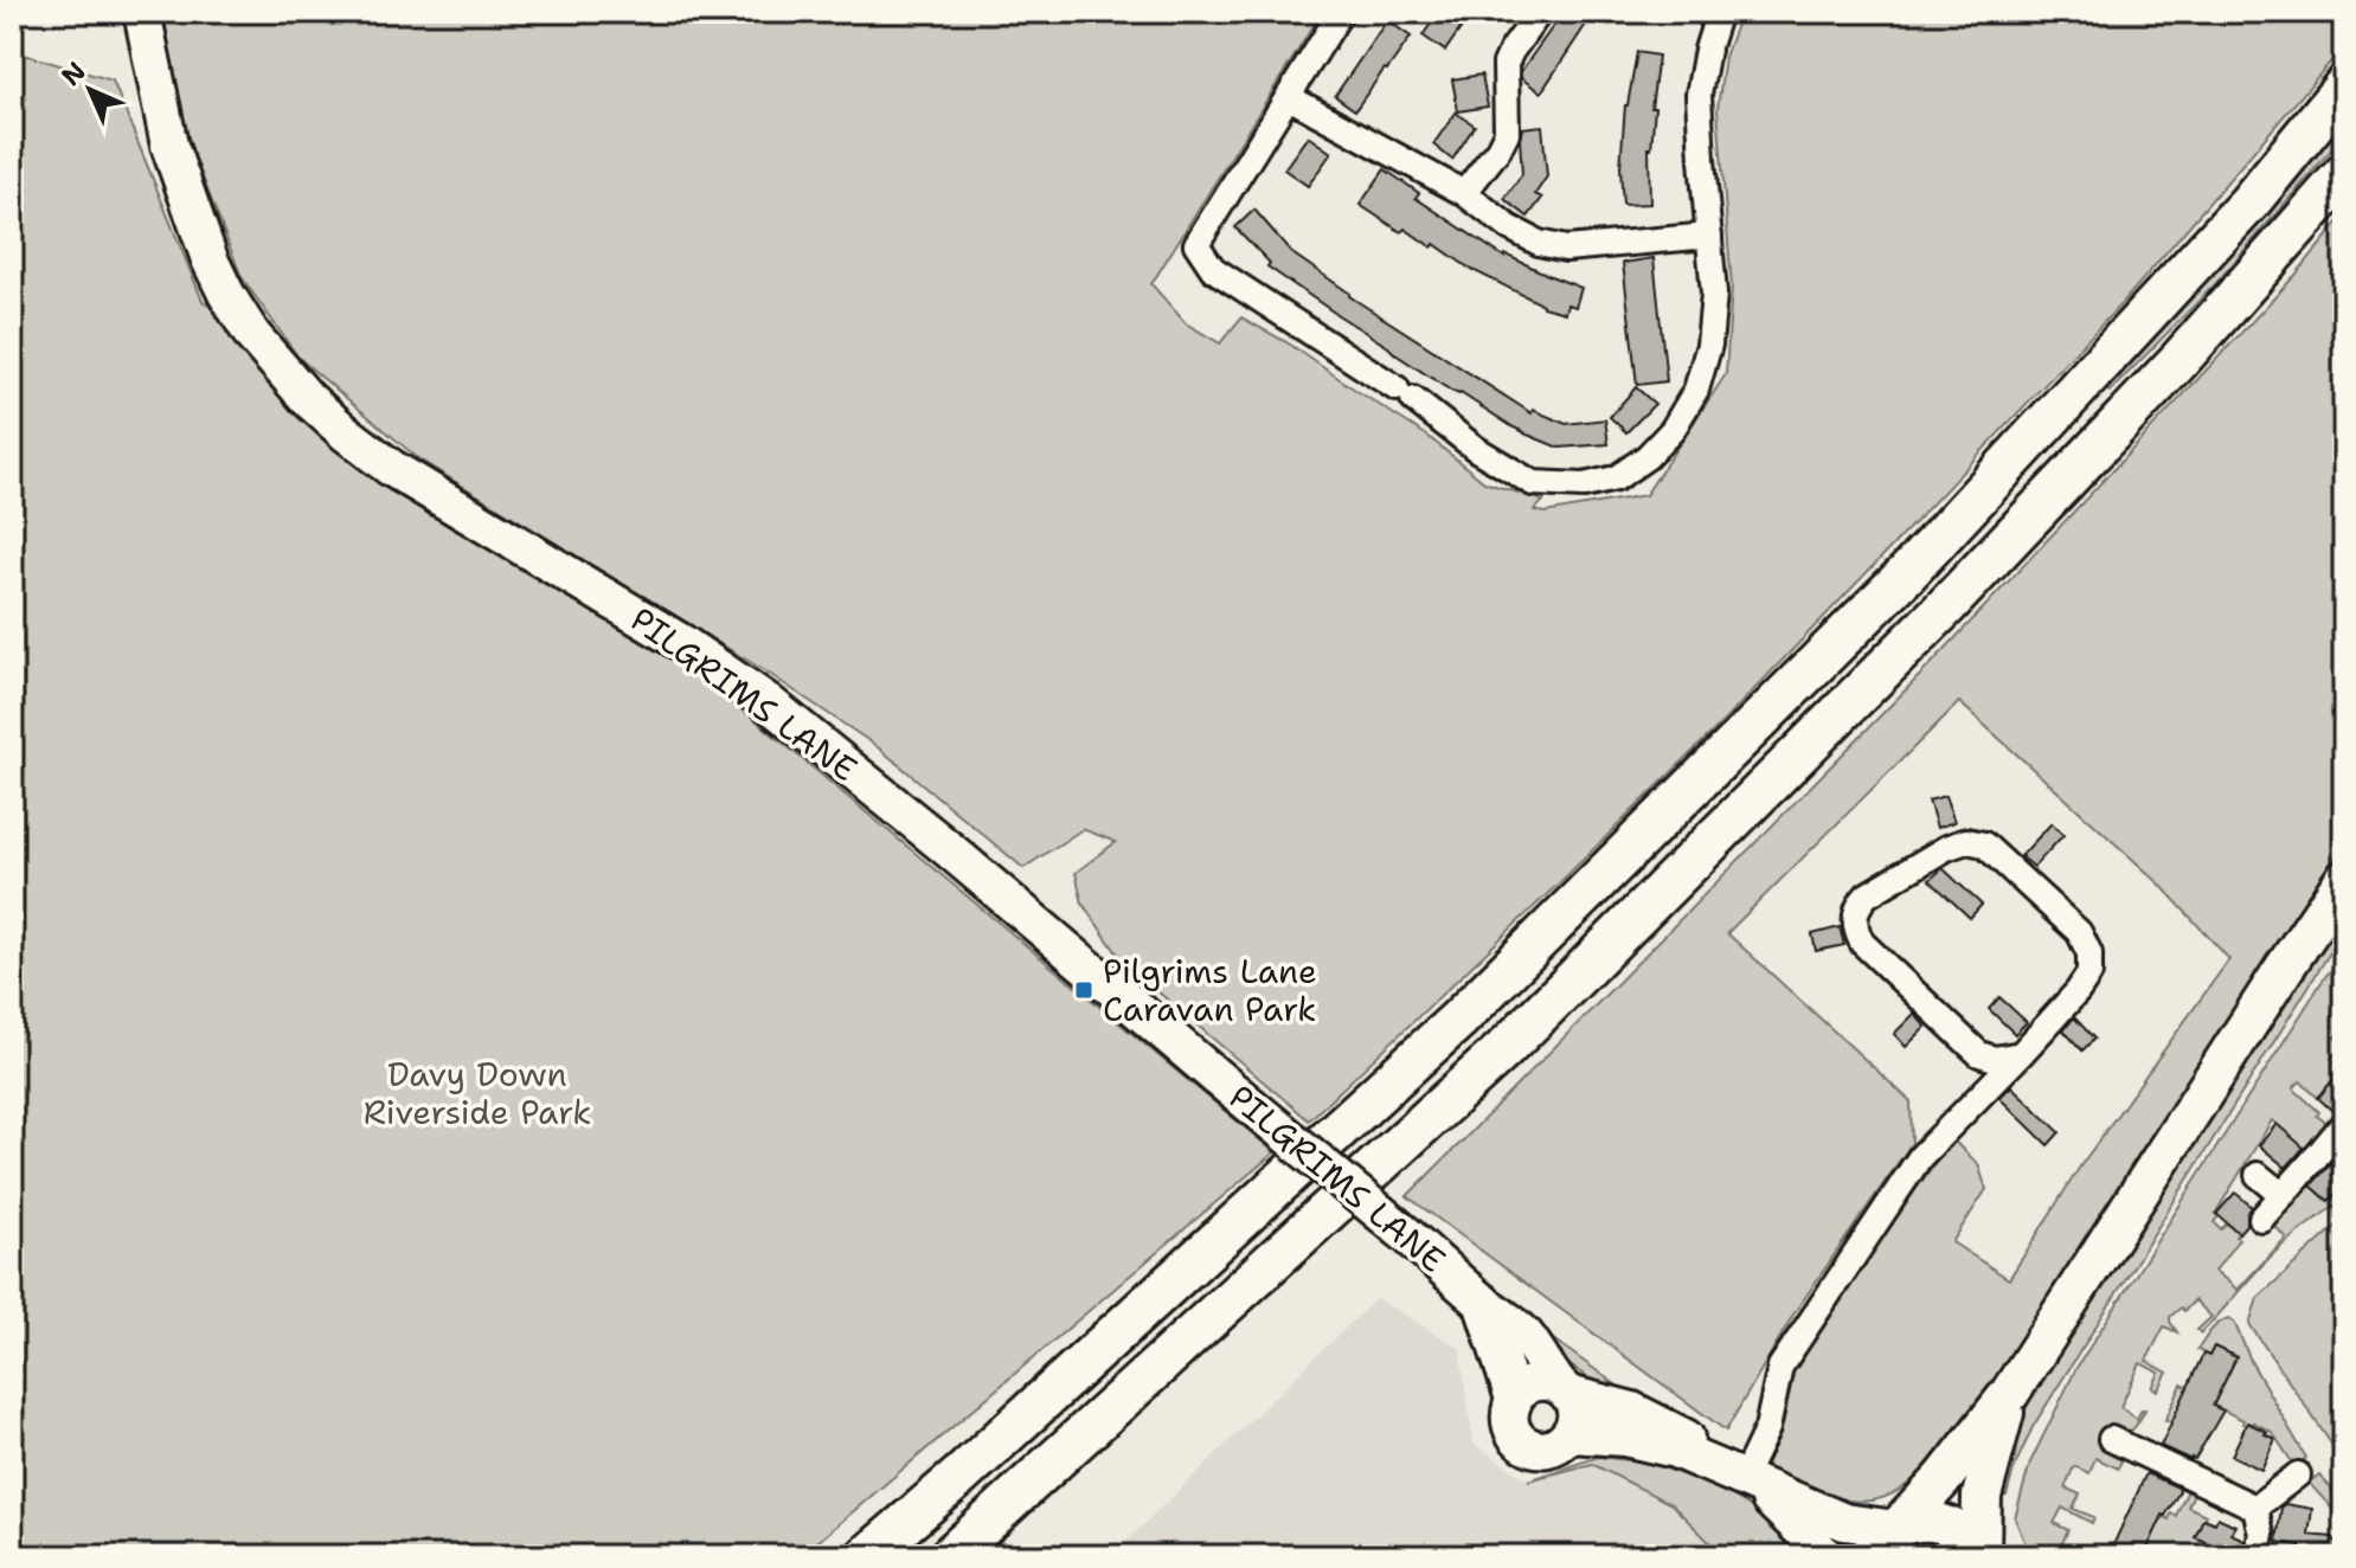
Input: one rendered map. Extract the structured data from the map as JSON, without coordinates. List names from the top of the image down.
{
  "streets": {
    "main road": ["PILGRIMS LANE"]
  },
  "parks": ["Davy Down Riverside Park"],
  "places": {
    "transit": ["Pilgrims Lane Caravan Park"]
  },
  "north": "top left"
}
